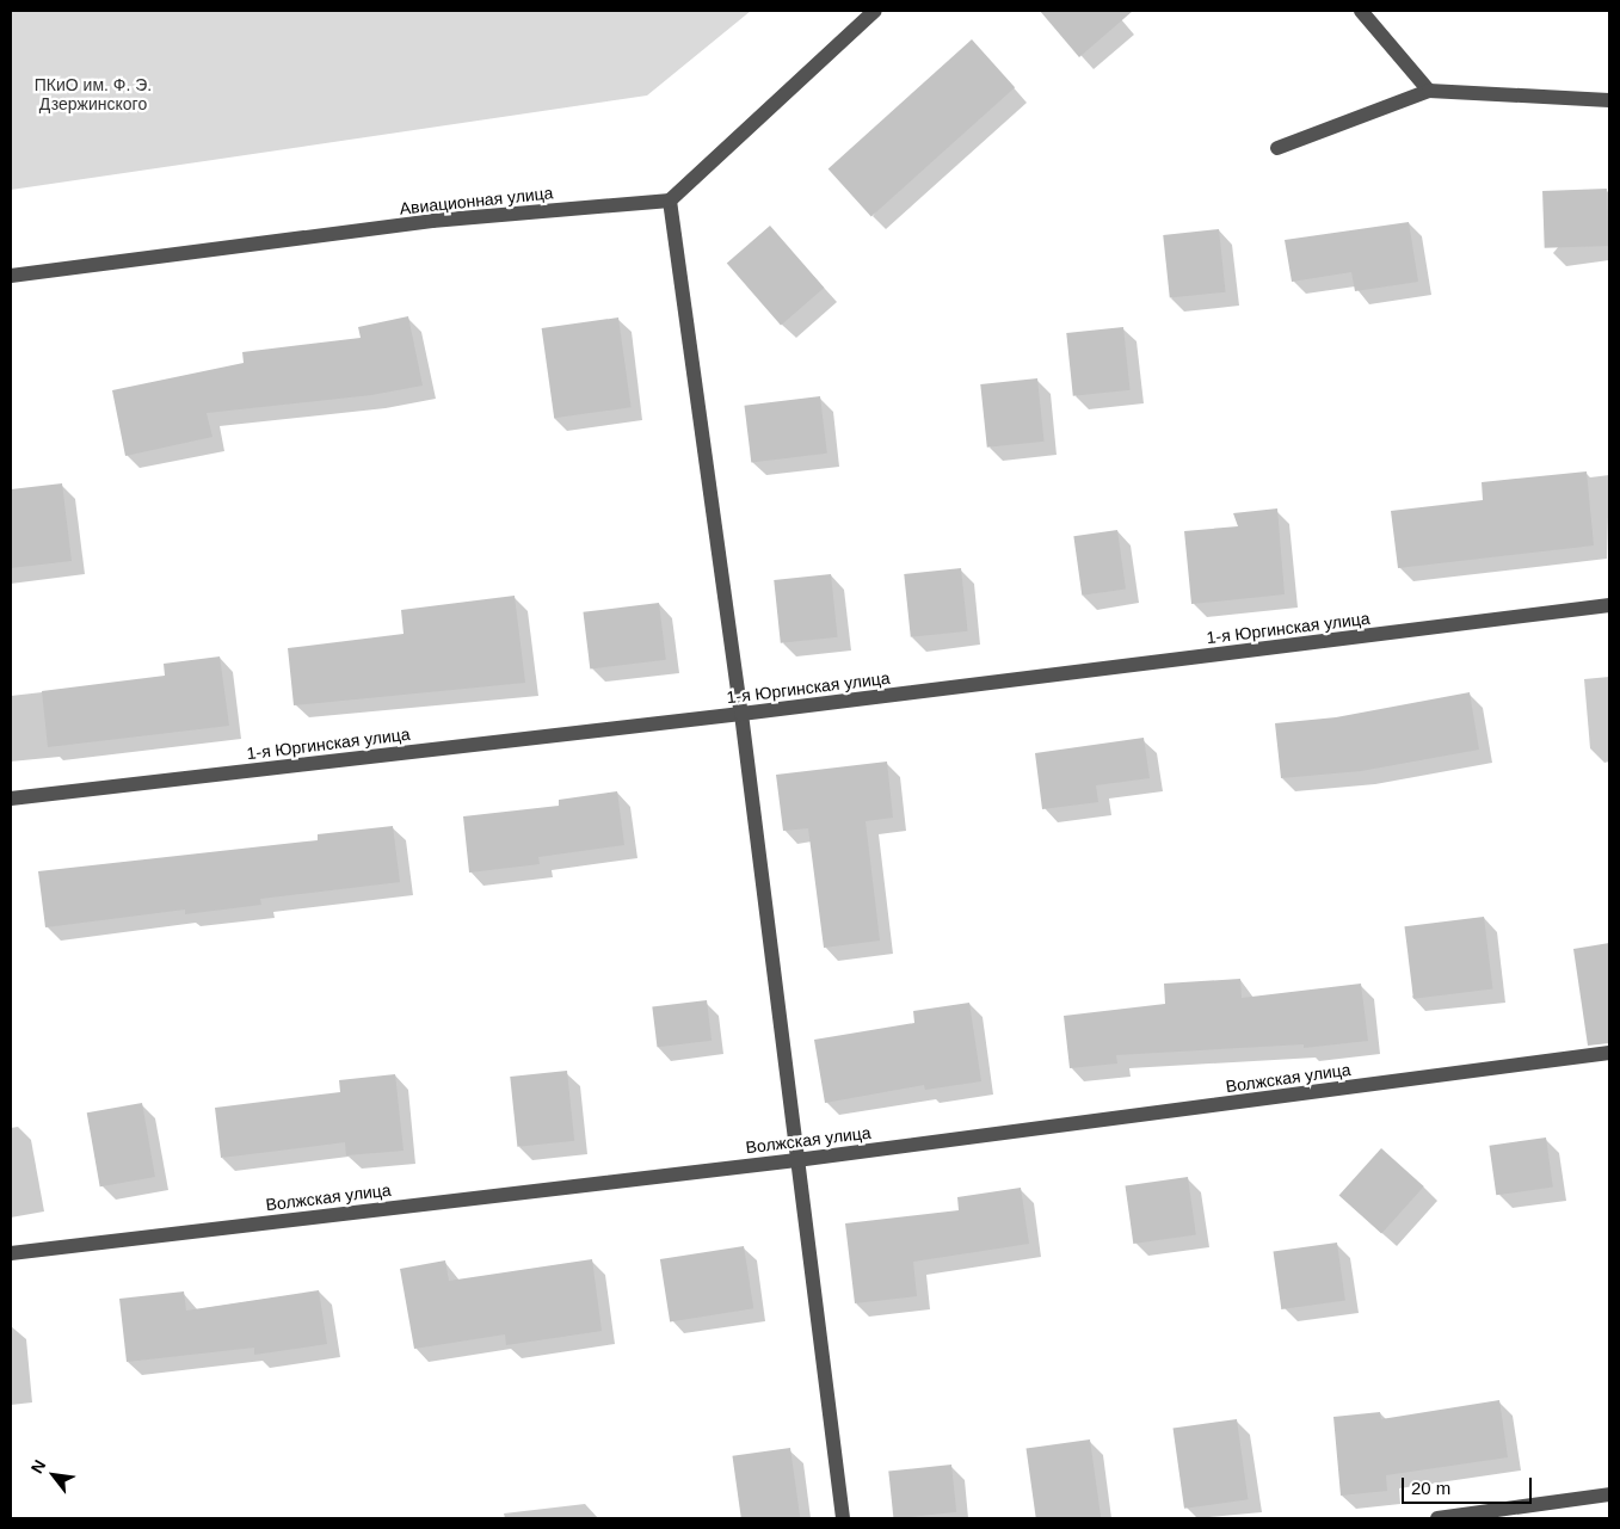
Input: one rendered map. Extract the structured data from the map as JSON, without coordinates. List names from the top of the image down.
{
  "streets": {
    "street": ["Авиационная улица", "1-я Юргинская улица", "Волжская улица"]
  },
  "parks": ["ПКиО им. Ф. Э. Дзержинского"],
  "scale_bar": "20 m",
  "north": "top left"
}
